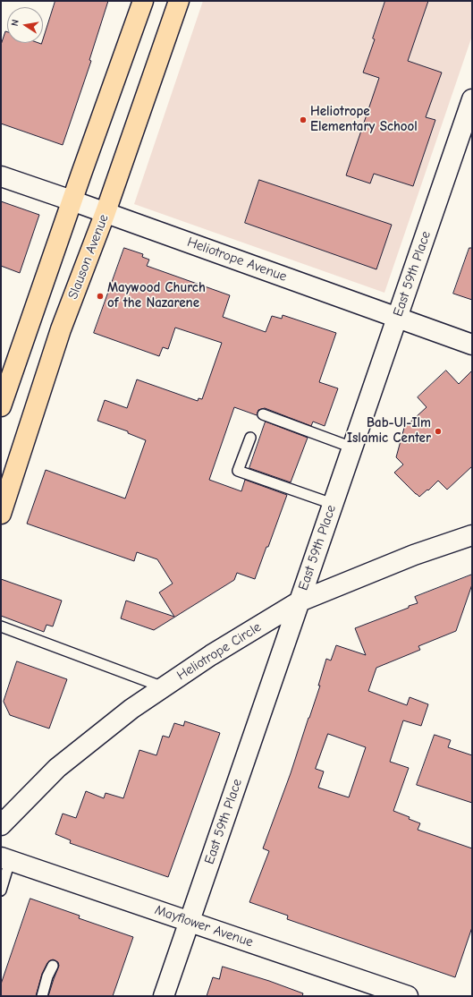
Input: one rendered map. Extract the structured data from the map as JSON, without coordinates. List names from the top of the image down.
{
  "streets": {
    "main road": ["Slauson Avenue"],
    "street": [
      "Heliotrope Avenue",
      "East 59th Place",
      "Heliotrope Circle",
      "Mayflower Avenue"
    ]
  },
  "crossings": [
    ["Slauson Avenue", "Heliotrope Avenue"],
    ["Heliotrope Avenue", "East 59th Place"],
    ["East 59th Place", "Heliotrope Circle"],
    ["East 59th Place", "Mayflower Avenue"]
  ],
  "places": ["Heliotrope Elementary School", "Maywood Church of the Nazarene", "Bab-Ul-Ilm Islamic Center"],
  "north": "left"
}
